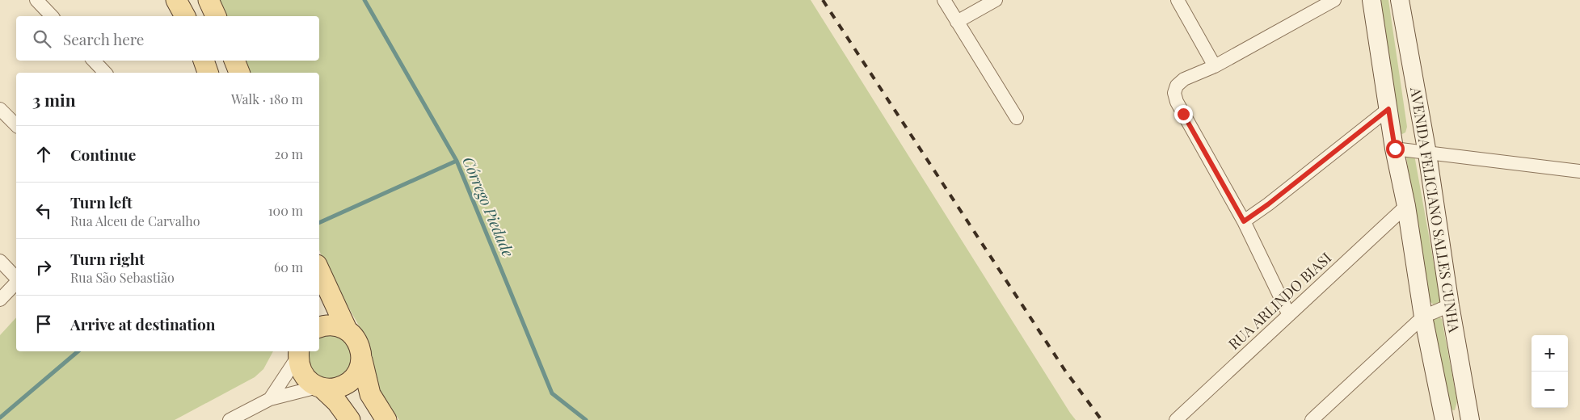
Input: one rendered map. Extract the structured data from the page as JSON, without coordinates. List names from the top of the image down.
{
  "streets": {
    "main road": ["AVENIDA FELICIANO SALLES CUNHA"],
    "street": ["RUA ARLINDO BIASI"]
  },
  "crossings": [
    ["AVENIDA FELICIANO SALLES CUNHA", "RUA ARLINDO BIASI"]
  ],
  "water": ["Córrego Piedade"],
  "page": {
    "search": "Search here",
    "heading": ["3 min", "Walk · 180 m"],
    "list": [
      ["Continue", "20 m"],
      ["Turn left", "Rua Alceu de Carvalho", "100 m"],
      ["Turn right", "Rua São Sebastião", "60 m"],
      "Arrive at destination"
    ],
    "map_buttons": ["+", "−"]
  }
}
